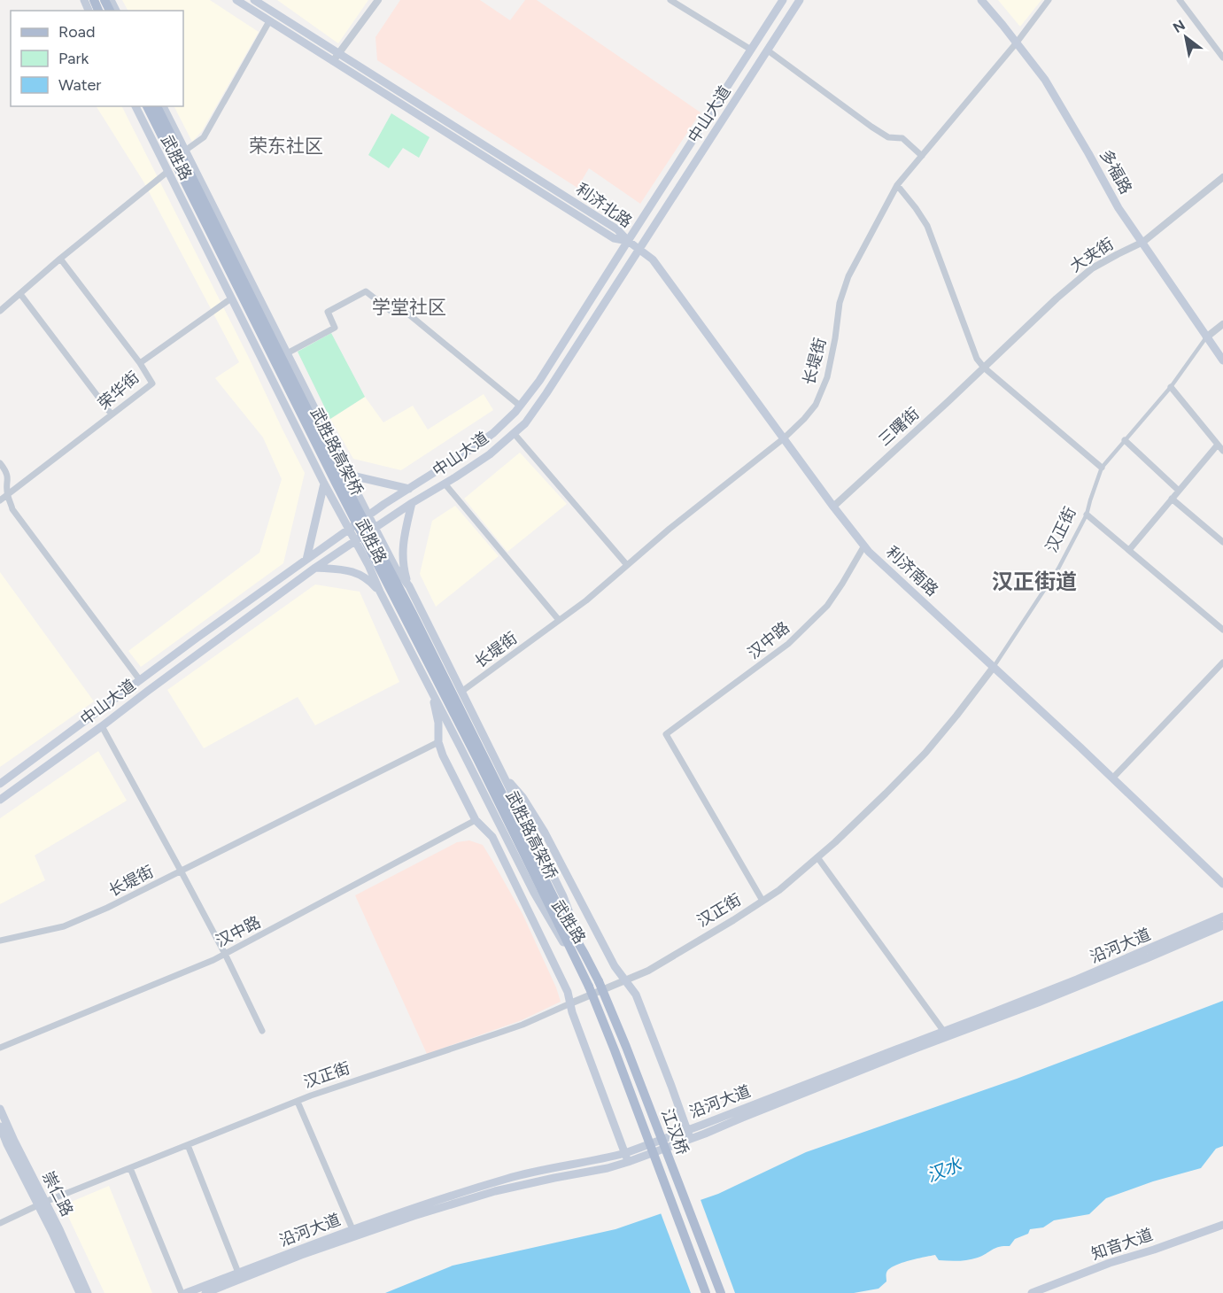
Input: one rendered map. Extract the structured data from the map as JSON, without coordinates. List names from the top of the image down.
{
  "streets": {
    "main road": [
      "中山大道",
      "武胜路",
      "多福路",
      "利济北路",
      "武胜路高架桥",
      "利济南路",
      "沿河大道",
      "江汉桥",
      "崇仁路",
      "知音大道"
    ],
    "street": [
      "大夹街",
      "长堤街",
      "荣华街",
      "三曙街",
      "汉正街",
      "汉中路"
    ]
  },
  "crossings": [
    ["中山大道", "武胜路"],
    ["中山大道", "利济北路"],
    ["中山大道", "利济南路"],
    ["武胜路", "长堤街"],
    ["武胜路", "荣华街"],
    ["武胜路", "江汉桥"],
    ["多福路", "大夹街"],
    ["多福路", "长堤街"],
    ["多福路", "汉正街"],
    ["利济北路", "利济南路"],
    ["大夹街", "三曙街"],
    ["长堤街", "利济南路"],
    ["三曙街", "利济南路"],
    ["汉正街", "利济南路"],
    ["汉正街", "汉中路"],
    ["汉正街", "崇仁路"],
    ["利济南路", "汉中路"]
  ],
  "districts": ["荣东社区", "学堂社区", "汉正街道"],
  "water": ["汉水"],
  "legend": ["Road", "Park", "Water"],
  "north": "top left"
}
